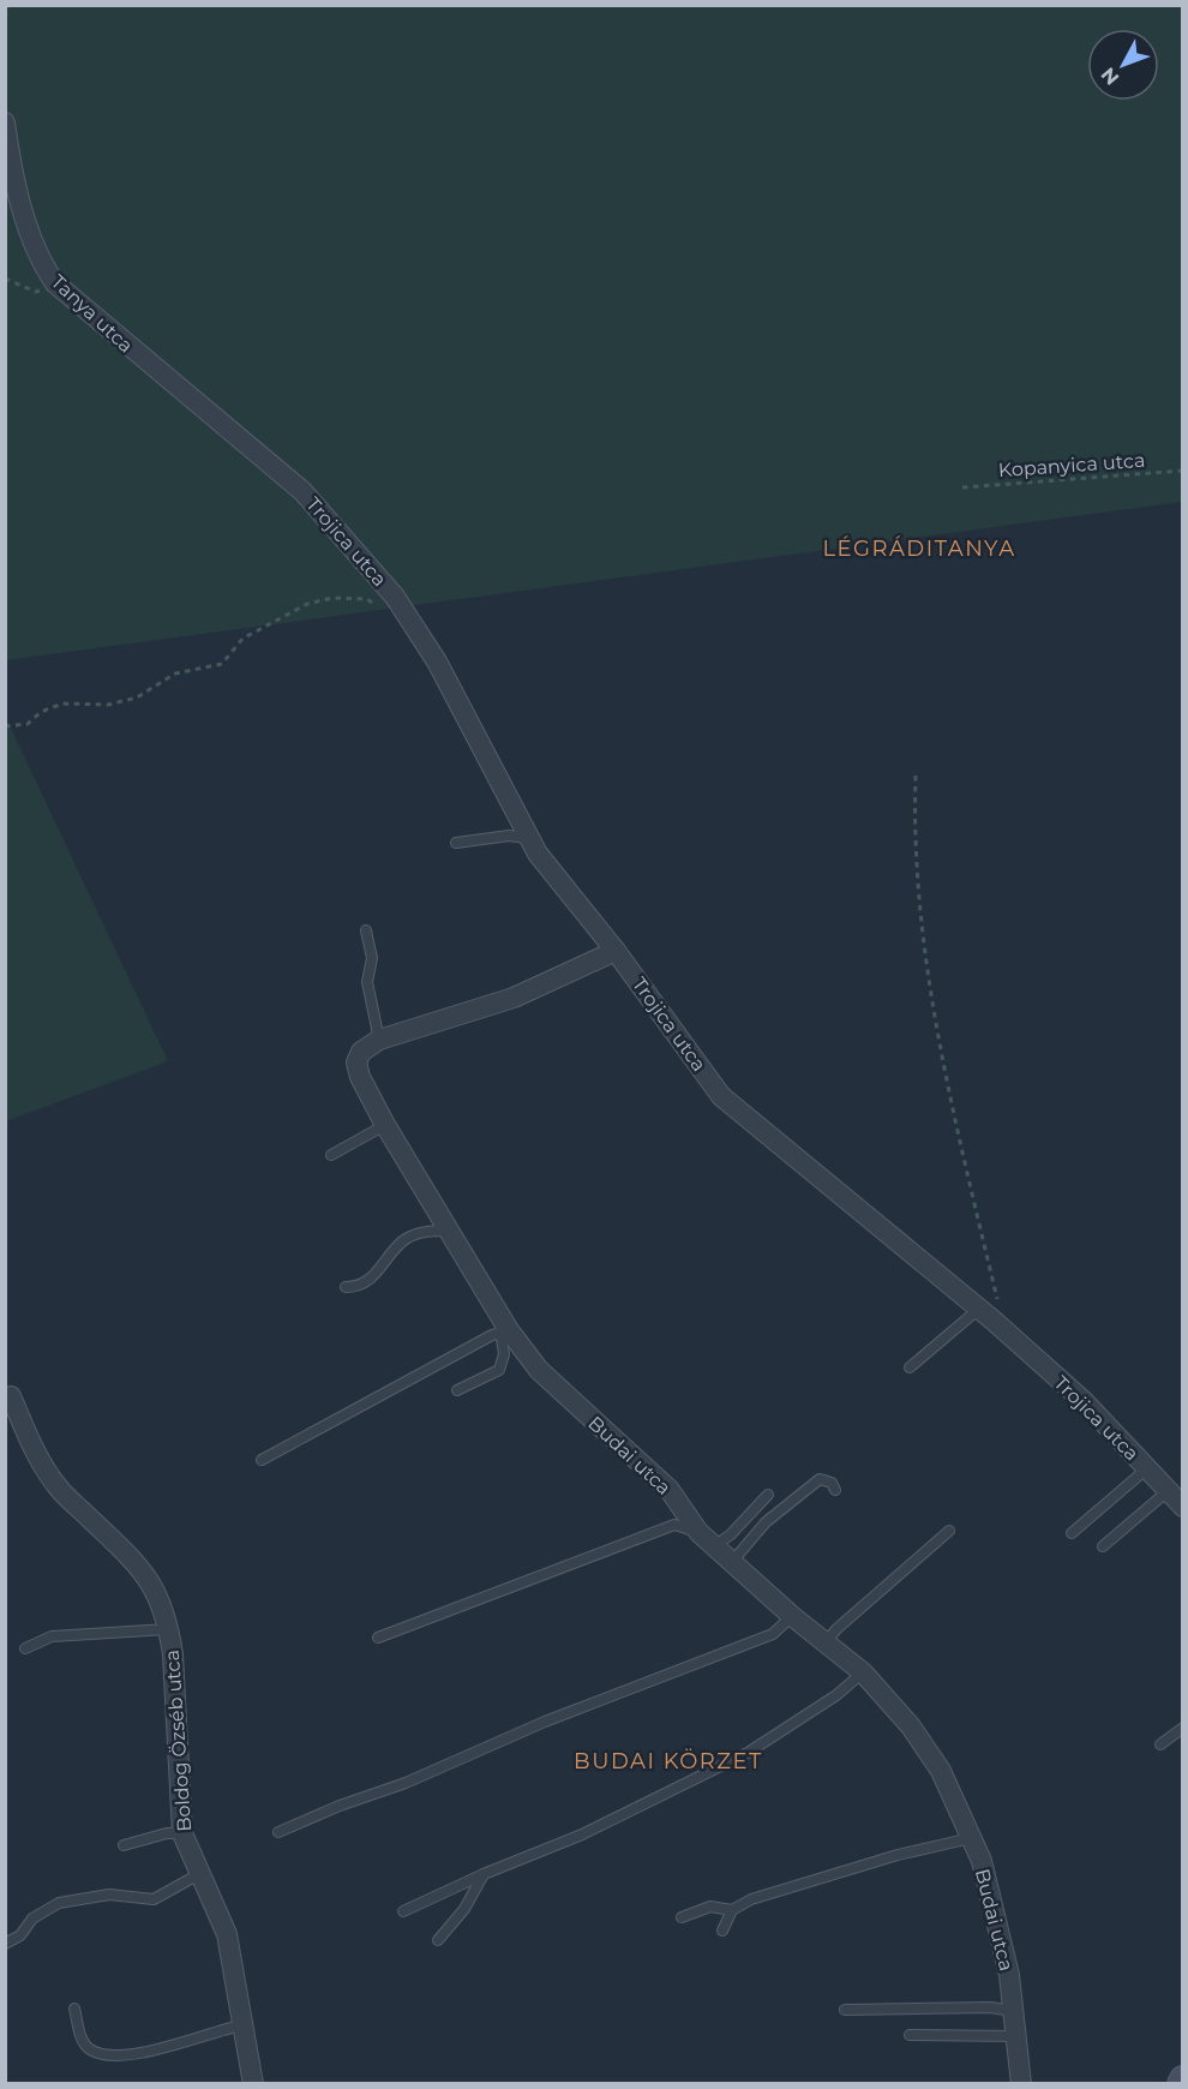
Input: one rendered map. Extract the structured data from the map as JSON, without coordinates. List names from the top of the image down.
{
  "streets": {
    "street": [
      "Tanya utca",
      "Trojica utca",
      "Budai utca",
      "Boldog Özséb utca"
    ],
    "path": ["Kopanyica utca"]
  },
  "crossings": [
    ["Tanya utca", "Trojica utca"]
  ],
  "districts": ["LÉGRÁDITANYA", "BUDAI KÖRZET"],
  "north": "bottom left"
}
